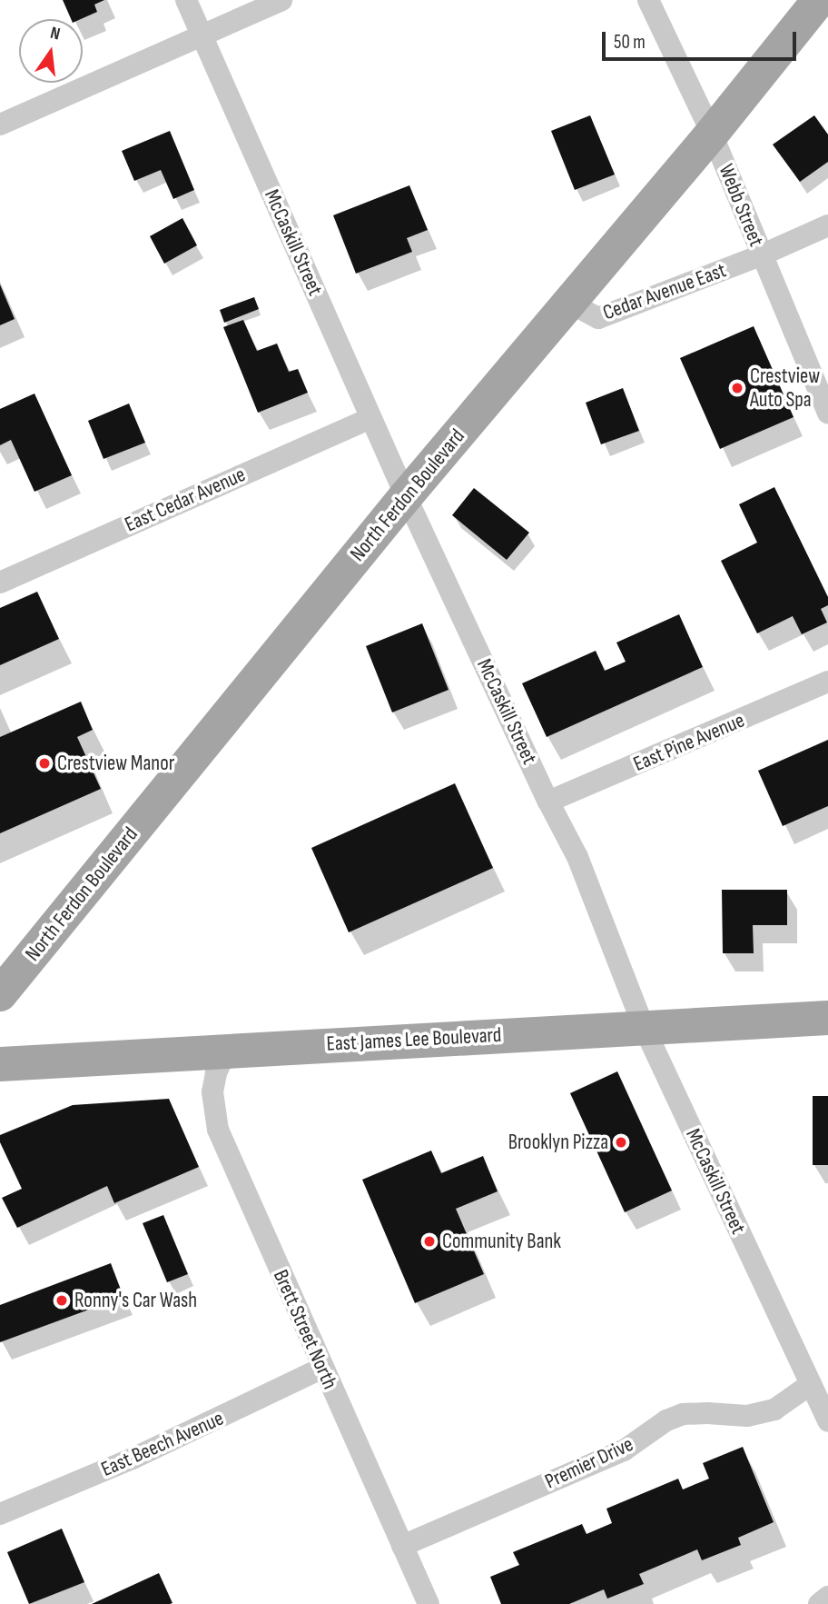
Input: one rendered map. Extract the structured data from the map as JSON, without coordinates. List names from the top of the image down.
{
  "streets": {
    "main road": ["North Ferdon Boulevard", "East James Lee Boulevard"],
    "street": [
      "Webb Street",
      "McCaskill Street",
      "Cedar Avenue East",
      "East Cedar Avenue",
      "East Pine Avenue",
      "Brett Street North",
      "East Beech Avenue",
      "Premier Drive"
    ]
  },
  "crossings": [
    ["Webb Street", "Cedar Avenue East"],
    ["Webb Street", "North Ferdon Boulevard"],
    ["McCaskill Street", "North Ferdon Boulevard"],
    ["McCaskill Street", "East Cedar Avenue"],
    ["McCaskill Street", "East Pine Avenue"],
    ["McCaskill Street", "East James Lee Boulevard"],
    ["McCaskill Street", "Premier Drive"],
    ["Cedar Avenue East", "North Ferdon Boulevard"],
    ["East James Lee Boulevard", "Brett Street North"],
    ["Brett Street North", "East Beech Avenue"],
    ["Brett Street North", "Premier Drive"]
  ],
  "places": [
    "Crestview Auto Spa",
    "Crestview Manor",
    "Brooklyn Pizza",
    "Community Bank",
    "Ronny's Car Wash"
  ],
  "scale_bar": "50 m",
  "north": "top"
}
